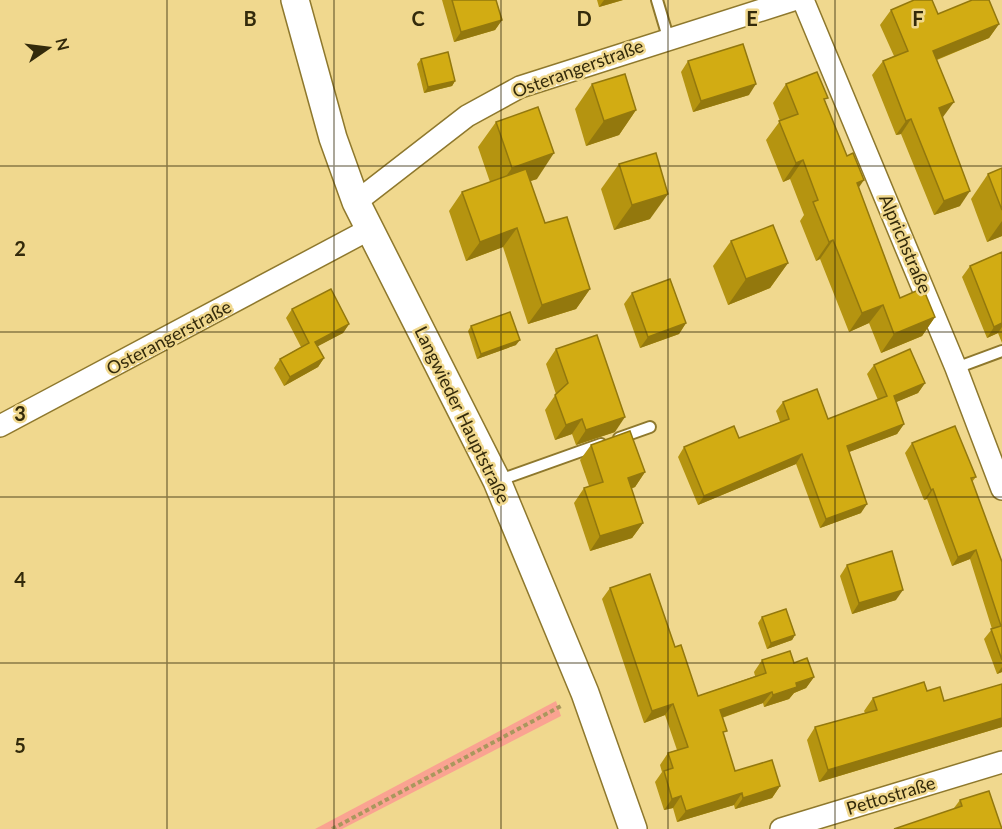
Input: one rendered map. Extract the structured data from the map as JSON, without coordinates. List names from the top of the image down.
{
  "streets": {
    "street": [
      "Osterangerstraße",
      "Alprichstraße",
      "Langwieder Hauptstraße",
      "Pettostraße"
    ]
  },
  "crossings": [
    ["Osterangerstraße", "Langwieder Hauptstraße"]
  ],
  "north": "right",
  "grid": {
    "columns": [
      "B",
      "C",
      "D",
      "E",
      "F"
    ],
    "rows": [
      "2",
      "3",
      "4",
      "5"
    ]
  }
}
